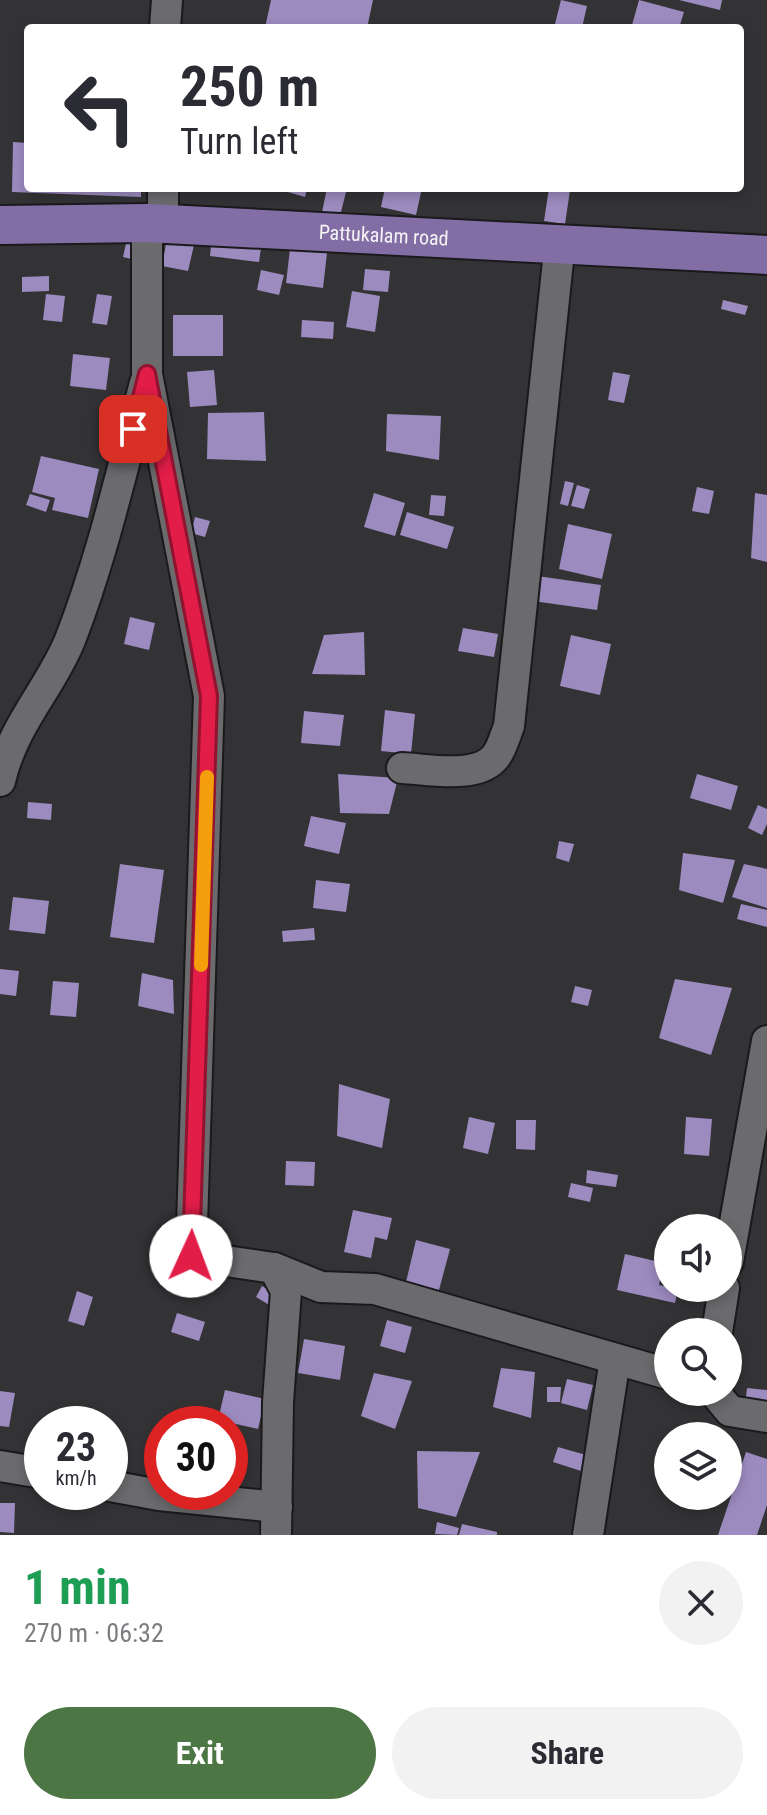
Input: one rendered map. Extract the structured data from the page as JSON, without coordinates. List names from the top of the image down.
{
  "streets": {
    "main road": ["Pattukalam road"]
  },
  "page": {
    "turn": ["250 m", "Turn left"],
    "speed": "23 km/h",
    "limit": "30",
    "heading": ["1 min", "270 m · 06:32"],
    "buttons": ["Exit", "Share"]
  }
}
